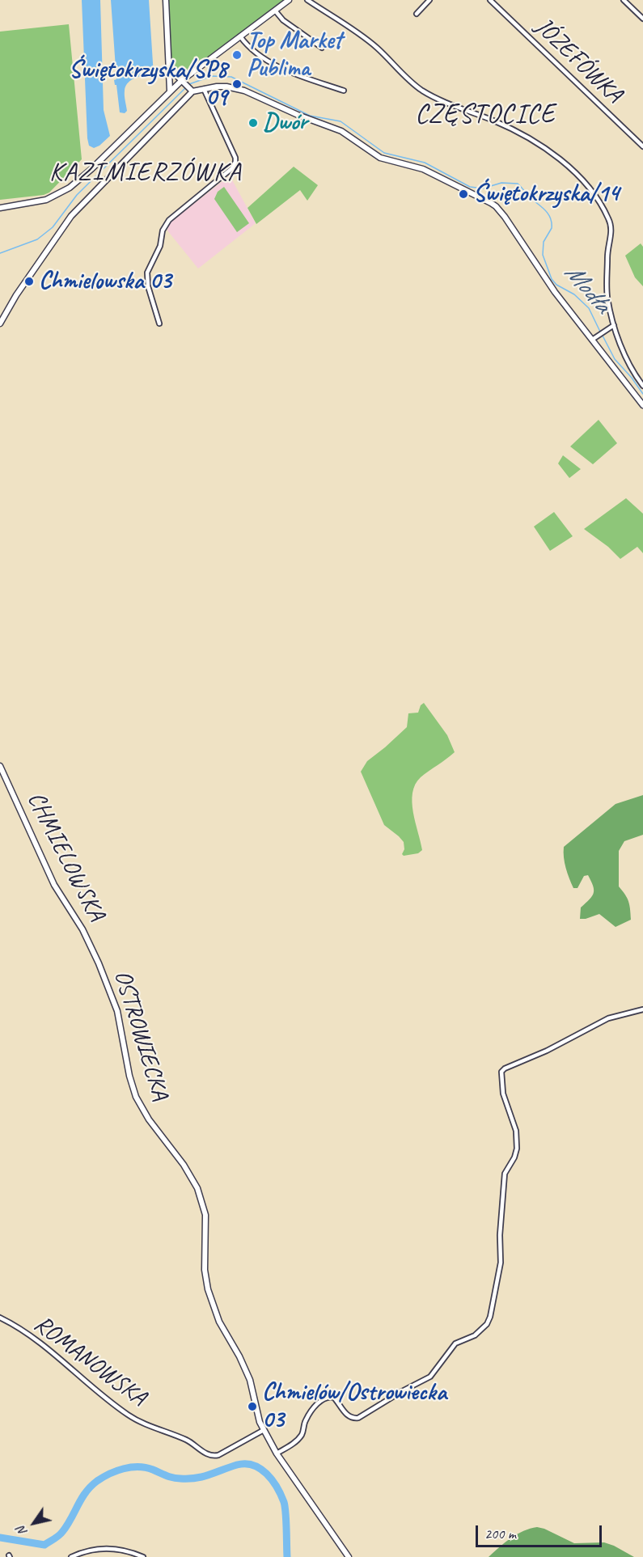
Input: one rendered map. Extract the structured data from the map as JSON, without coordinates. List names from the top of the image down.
{
  "streets": {
    "street": [
      "JÓZEFÓWKA",
      "CHMIELOWSKA",
      "OSTROWIECKA",
      "ROMANOWSKA"
    ]
  },
  "crossings": [
    ["CHMIELOWSKA", "OSTROWIECKA"],
    ["OSTROWIECKA", "ROMANOWSKA"]
  ],
  "districts": ["CZĘSTOCICE", "KAZIMIERZÓWKA"],
  "water": ["Modła"],
  "places": [
    "Top Market Publima",
    "Świętokrzyska/SP8 09",
    "Dwór",
    "Świętokrzyska/14",
    "Chmielowska 03",
    "Chmielów/Ostrowiecka 03"
  ],
  "scale_bar": "200 m",
  "north": "bottom left"
}
